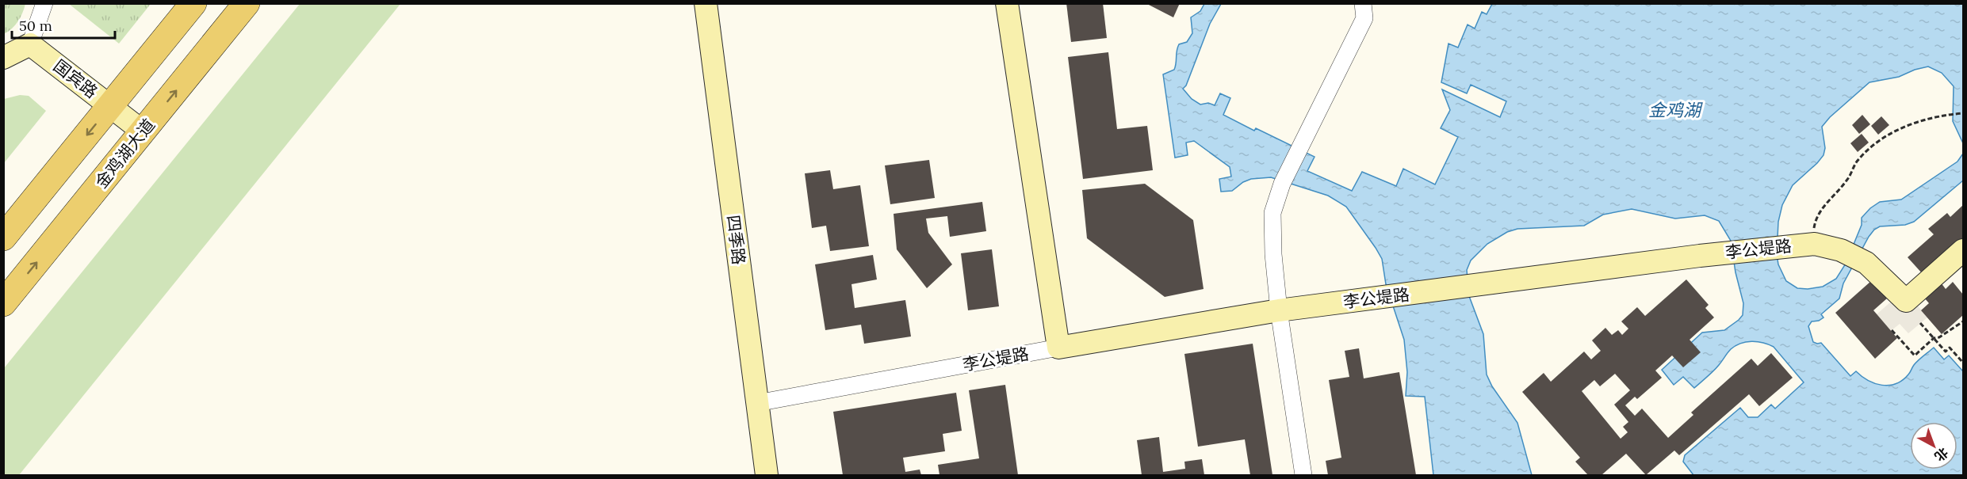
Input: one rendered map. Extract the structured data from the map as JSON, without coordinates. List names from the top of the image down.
{
  "streets": {
    "main road": ["金鸡湖大道"],
    "street": ["国宾路", "四季路", "李公堤路"]
  },
  "crossings": [
    ["国宾路", "金鸡湖大道"],
    ["四季路", "李公堤路"]
  ],
  "water": ["金鸡湖"],
  "scale_bar": "50 m",
  "north": "bottom right"
}
